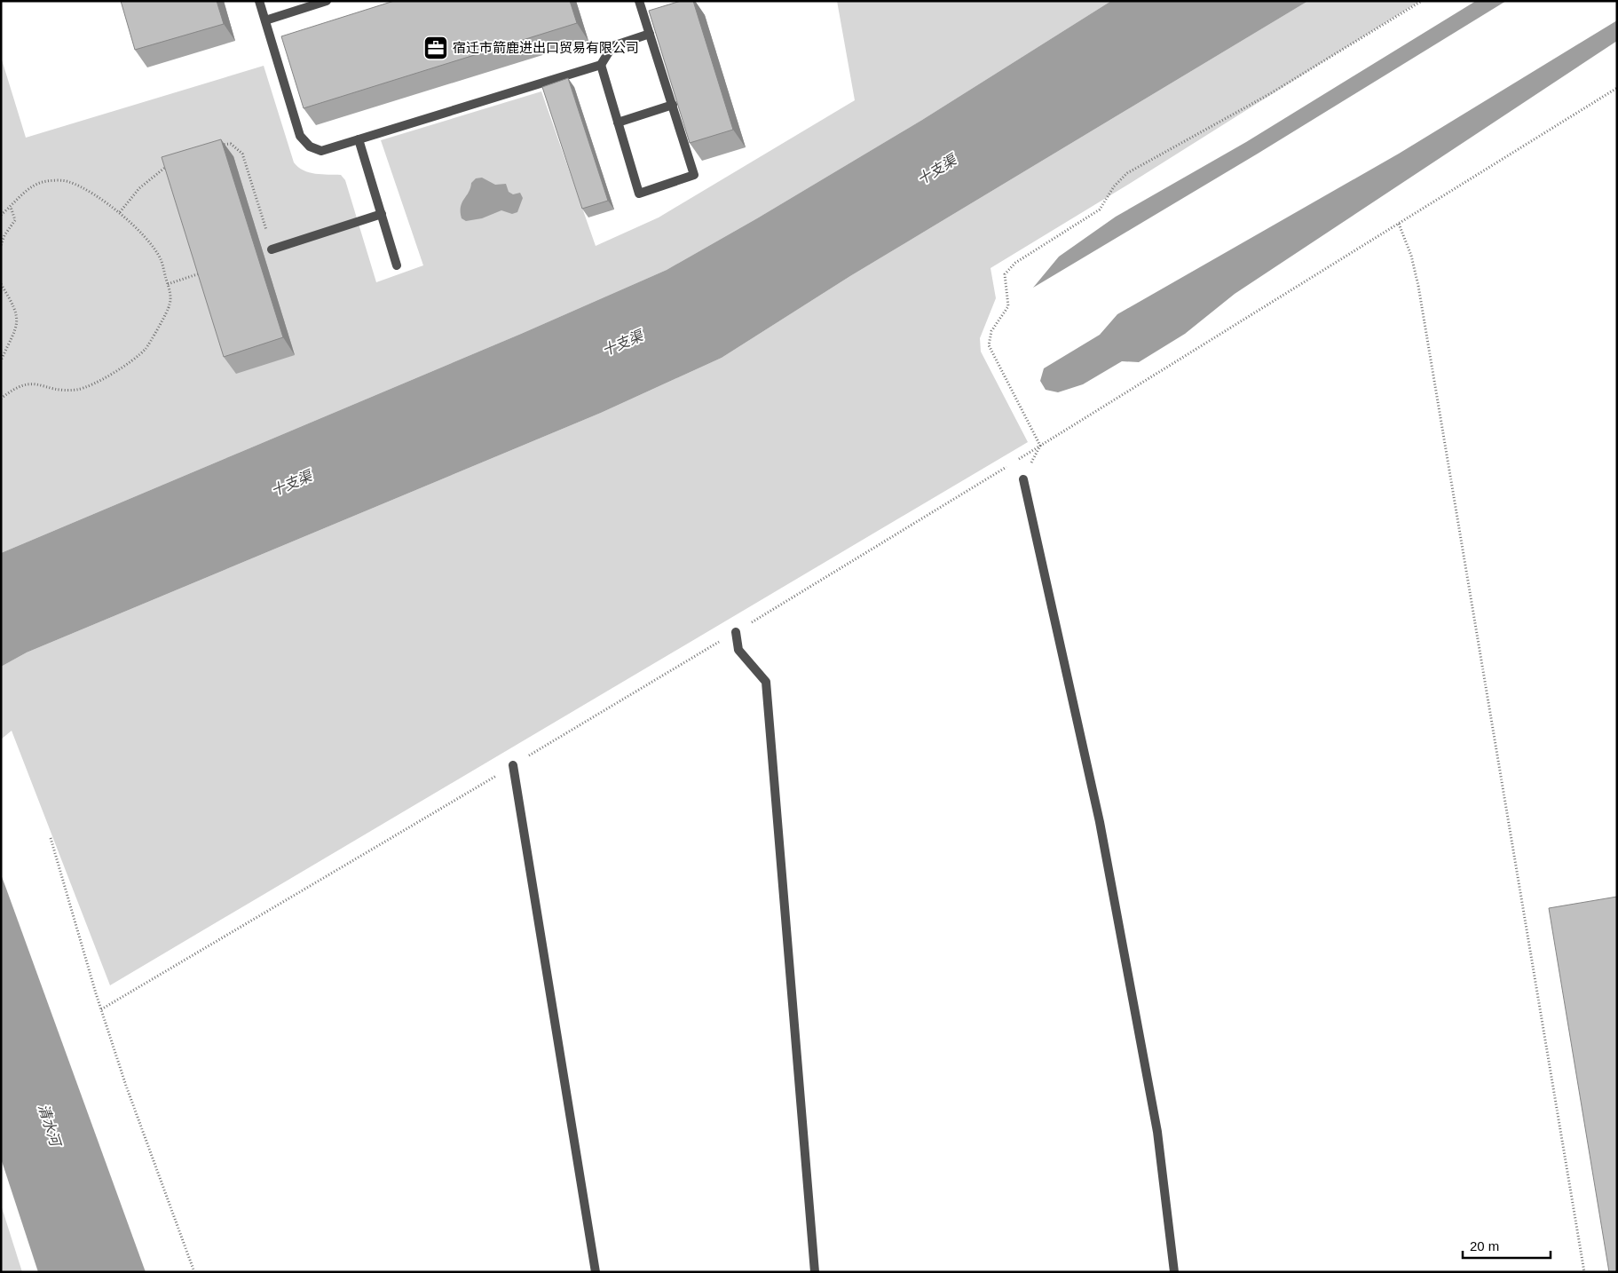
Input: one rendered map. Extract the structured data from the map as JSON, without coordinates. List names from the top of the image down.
{
  "water": ["十支渠", "清水河"],
  "places": {
    "office": ["宿迁市箭鹿进出口贸易有限公司"]
  },
  "scale_bar": "20 m"
}
